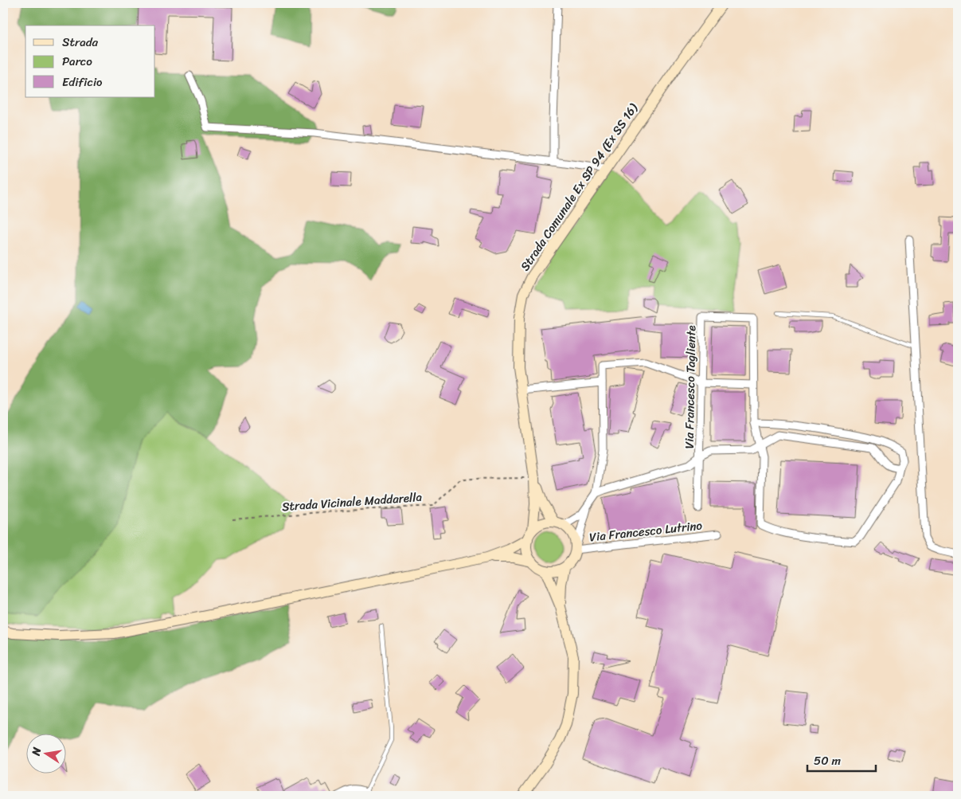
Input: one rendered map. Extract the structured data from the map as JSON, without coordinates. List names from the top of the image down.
{
  "streets": {
    "main road": ["Strada Comunale Ex SP 94 (Ex SS 16)"],
    "street": ["Via Francesco Tagliente", "Via Francesco Lutrino"],
    "path": ["Strada Vicinale Maddarella"]
  },
  "crossings": [
    ["Strada Comunale Ex SP 94 (Ex SS 16)", "Strada Vicinale Maddarella"],
    ["Strada Comunale Ex SP 94 (Ex SS 16)", "Via Francesco Lutrino"]
  ],
  "legend": ["Strada", "Parco", "Edificio"],
  "scale_bar": "50 m",
  "north": "left"
}
